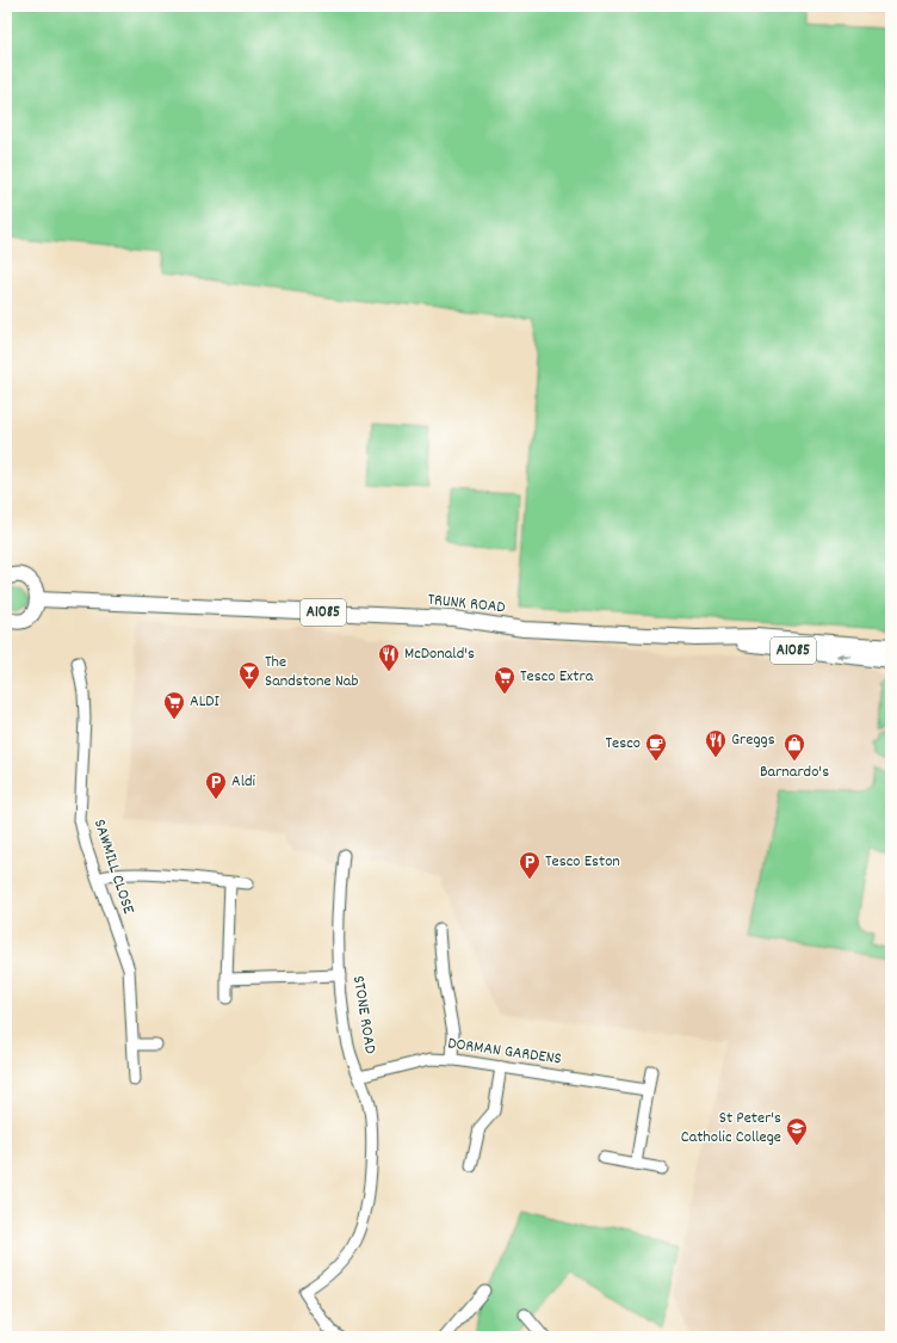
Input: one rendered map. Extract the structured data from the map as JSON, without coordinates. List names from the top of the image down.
{
  "streets": {
    "main road": ["TRUNK ROAD", "A1085"],
    "street": ["SAWMILL CLOSE", "STONE ROAD", "DORMAN GARDENS"]
  },
  "crossings": [
    ["TRUNK ROAD", "A1085"],
    ["STONE ROAD", "DORMAN GARDENS"]
  ],
  "places": {
    "restaurant": ["McDonald's", "Greggs"],
    "bar": ["The Sandstone Nab"],
    "supermarket": ["Tesco Extra", "ALDI"],
    "cafe": ["Tesco"],
    "shop": ["Barnardo's"],
    "parking": ["Aldi", "Tesco Eston"],
    "school or university": ["St Peter's Catholic College"]
  }
}
